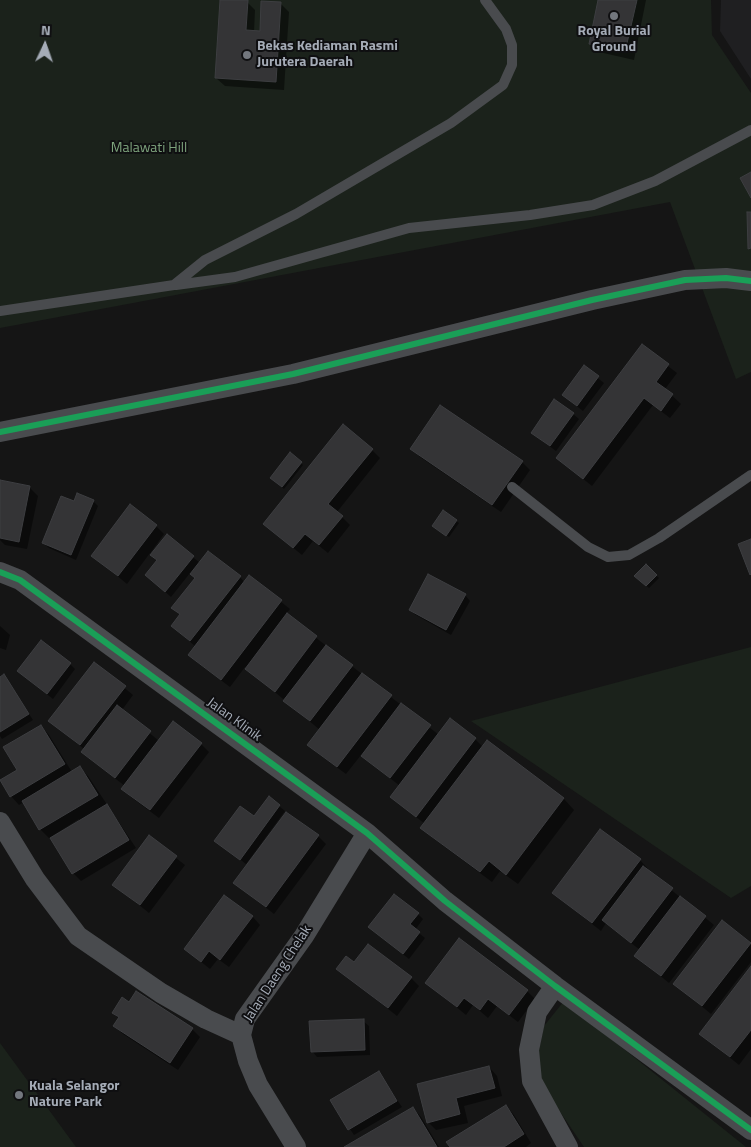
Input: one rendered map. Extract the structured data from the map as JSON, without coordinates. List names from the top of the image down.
{
  "streets": {
    "street": ["Jalan Klinik", "Jalan Daeng Chelak"]
  },
  "crossings": [
    ["Jalan Klinik", "Jalan Daeng Chelak"]
  ],
  "parks": ["Malawati Hill"],
  "places": ["Royal Burial Ground", "Bekas Kediaman Rasmi Jurutera Daerah", "Kuala Selangor Nature Park"],
  "north": "top"
}
